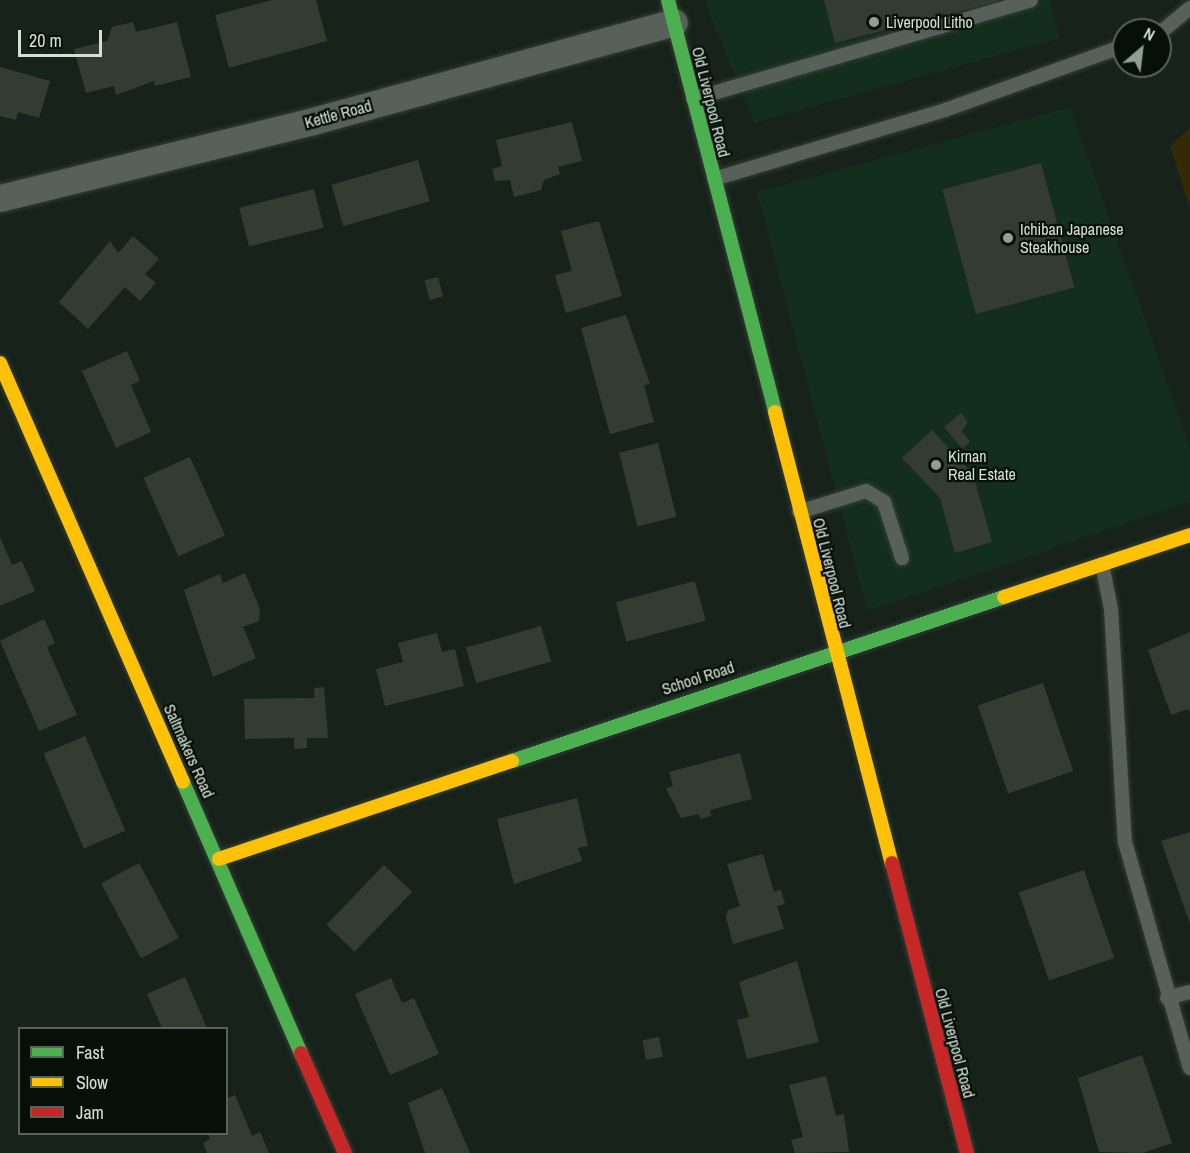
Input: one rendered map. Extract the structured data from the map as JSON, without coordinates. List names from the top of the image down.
{
  "streets": {
    "street": [
      "Old Liverpool Road",
      "Kettle Road",
      "School Road",
      "Saltmakers Road"
    ]
  },
  "crossings": [
    ["Old Liverpool Road", "Kettle Road"],
    ["Old Liverpool Road", "School Road"],
    ["School Road", "Saltmakers Road"]
  ],
  "places": ["Liverpool Litho", "Ichiban Japanese Steakhouse", "Kirnan Real Estate"],
  "legend": ["Fast", "Slow", "Jam"],
  "scale_bar": "20 m",
  "north": "top right"
}
